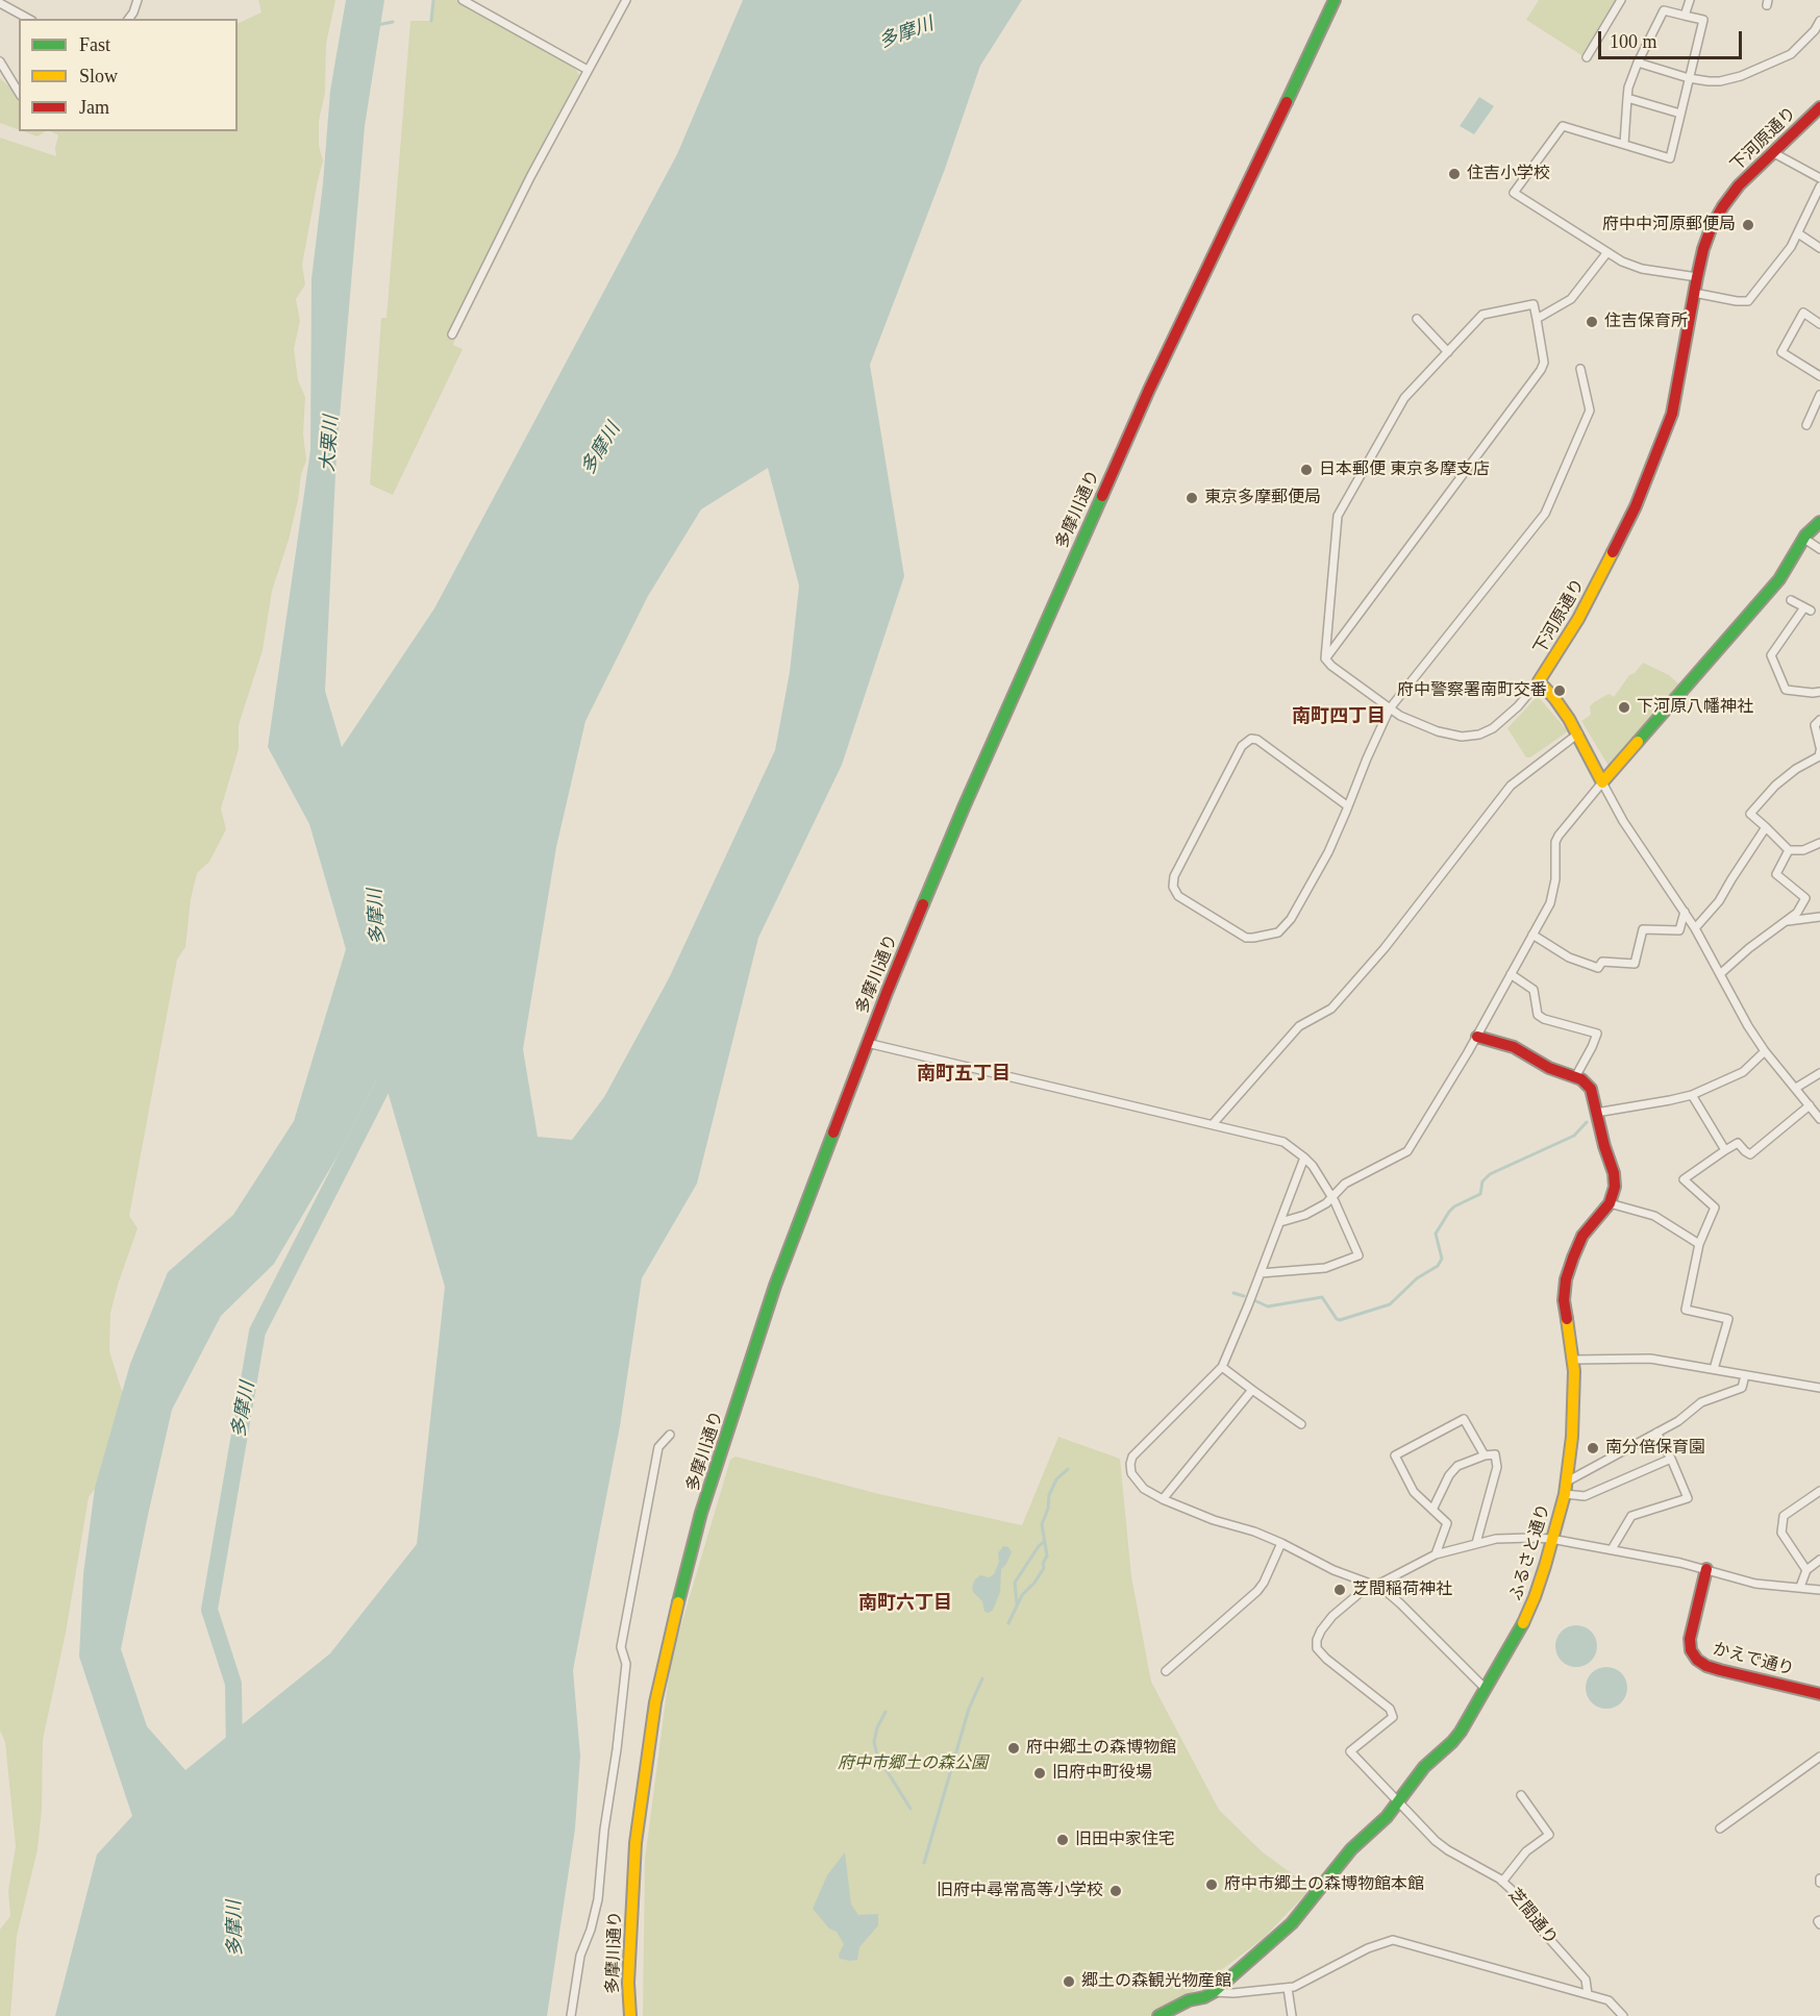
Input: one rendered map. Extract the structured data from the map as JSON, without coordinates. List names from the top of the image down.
{
  "streets": {
    "street": [
      "下河原通り",
      "多摩川通り",
      "ふるさと通り",
      "かえで通り",
      "芝間通り"
    ]
  },
  "crossings": [
    ["ふるさと通り", "芝間通り"]
  ],
  "districts": ["南町四丁目", "南町五丁目", "南町六丁目"],
  "water": ["多摩川", "大栗川"],
  "parks": ["府中市郷土の森公園"],
  "places": [
    "住吉小学校",
    "府中中河原郵便局",
    "住吉保育所",
    "日本郵便 東京多摩支店",
    "東京多摩郵便局",
    "府中警察署南町交番",
    "下河原八幡神社",
    "南分倍保育園",
    "芝間稲荷神社",
    "府中郷土の森博物館",
    "旧府中町役場",
    "旧田中家住宅",
    "府中市郷土の森博物館本館",
    "旧府中尋常高等小学校",
    "郷土の森観光物産館"
  ],
  "legend": ["Fast", "Slow", "Jam"],
  "scale_bar": "100 m"
}
